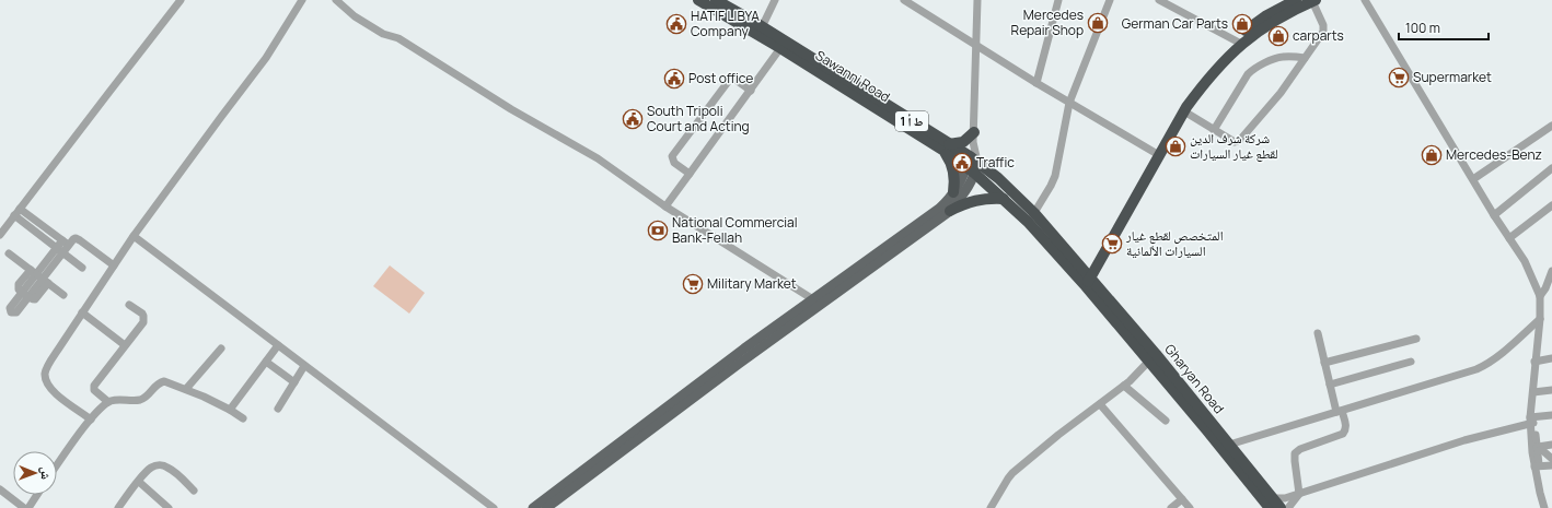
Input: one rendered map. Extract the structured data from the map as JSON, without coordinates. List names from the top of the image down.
{
  "streets": {
    "highway": ["Sawanni Road", "ط أ 1", "Gharyan Road"]
  },
  "crossings": [
    ["Sawanni Road", "Gharyan Road"]
  ],
  "places": {
    "shop": [
      "Mercedes Repair Shop",
      "German Car Parts",
      "carparts",
      "شركة شرف الدين لقطع غيار السيارات",
      "Mercedes-Benz"
    ],
    "public building": [
      "HATIF LIBYA Company",
      "Post office",
      "South Tripoli Court and Acting",
      "Traffic"
    ],
    "supermarket": ["Supermarket", "المتخصص لقطع غيار السيارات الألمانية", "Military Market"],
    "bank": ["National Commercial Bank-Fellah"]
  },
  "scale_bar": "100 m",
  "north": "right"
}
